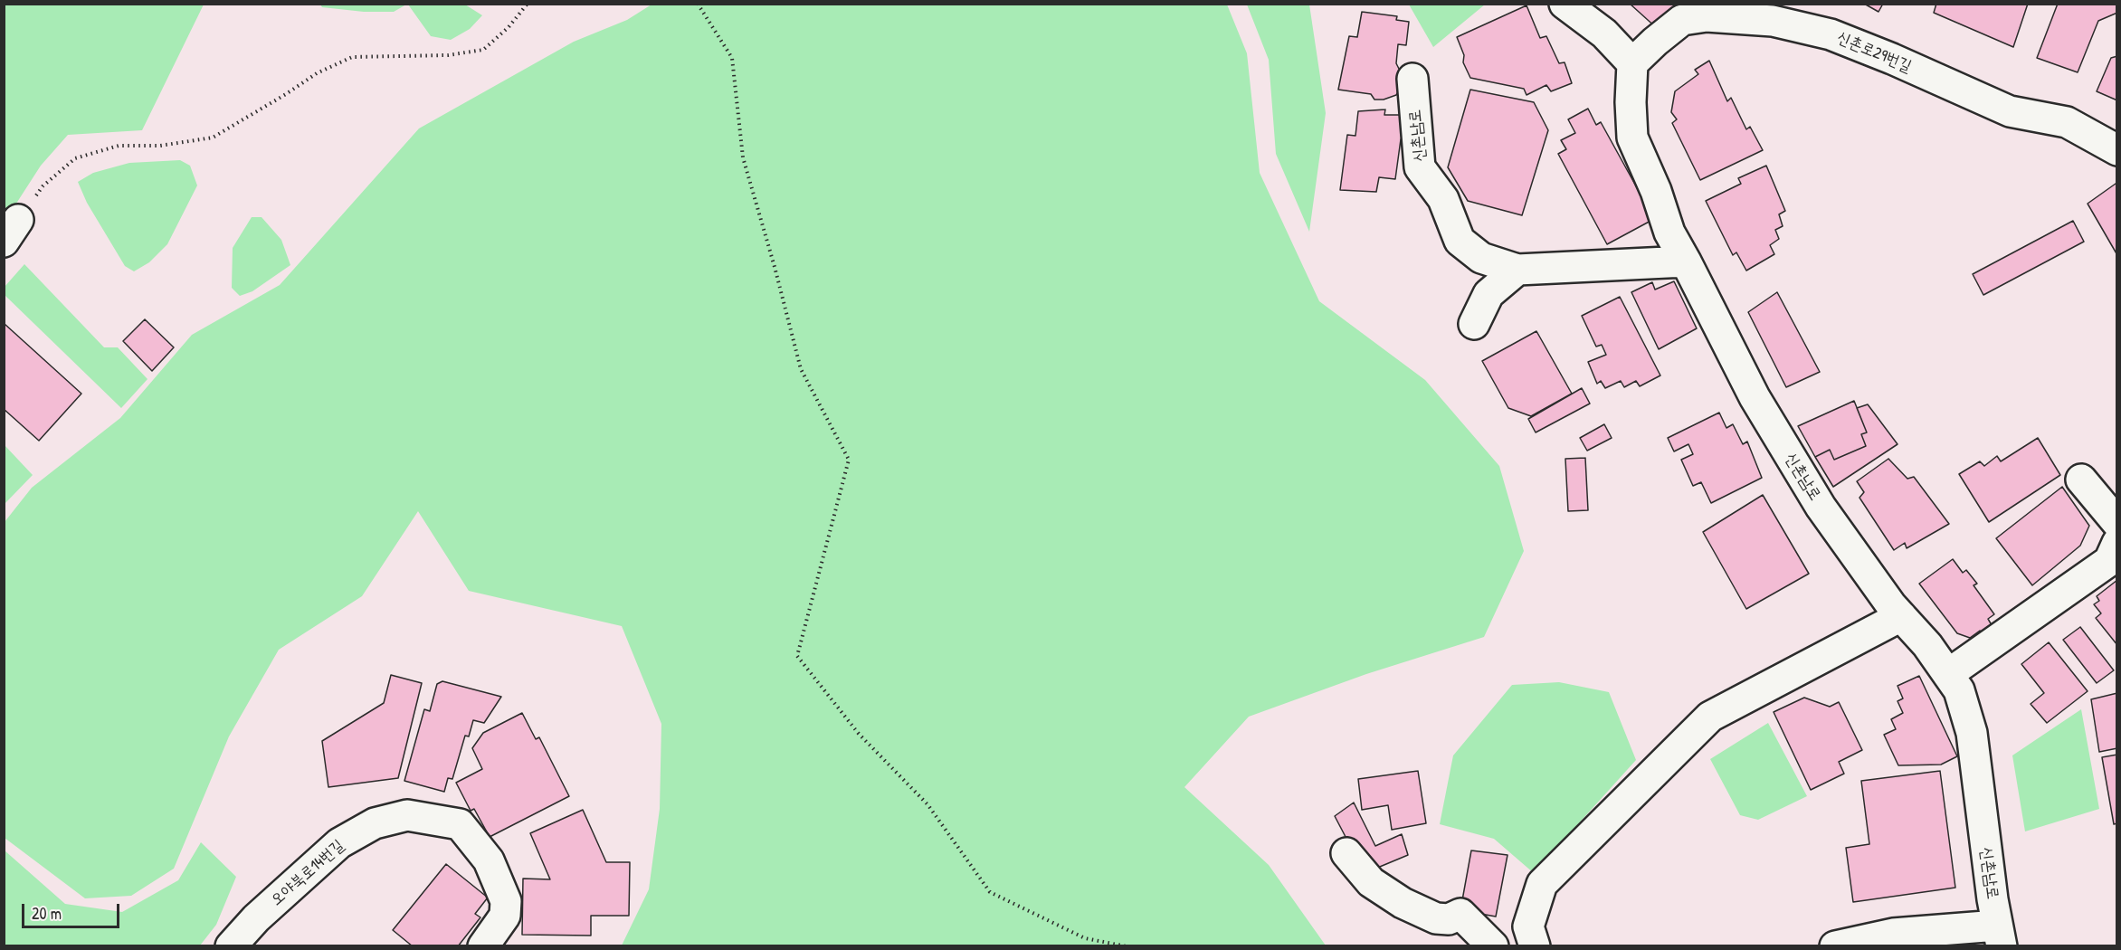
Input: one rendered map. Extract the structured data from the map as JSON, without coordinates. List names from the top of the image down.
{
  "streets": {
    "street": ["신촌로29번길", "신촌남로", "오야북로14번길"]
  },
  "crossings": [
    ["신촌로29번길", "신촌남로"]
  ],
  "scale_bar": "20 m"
}
